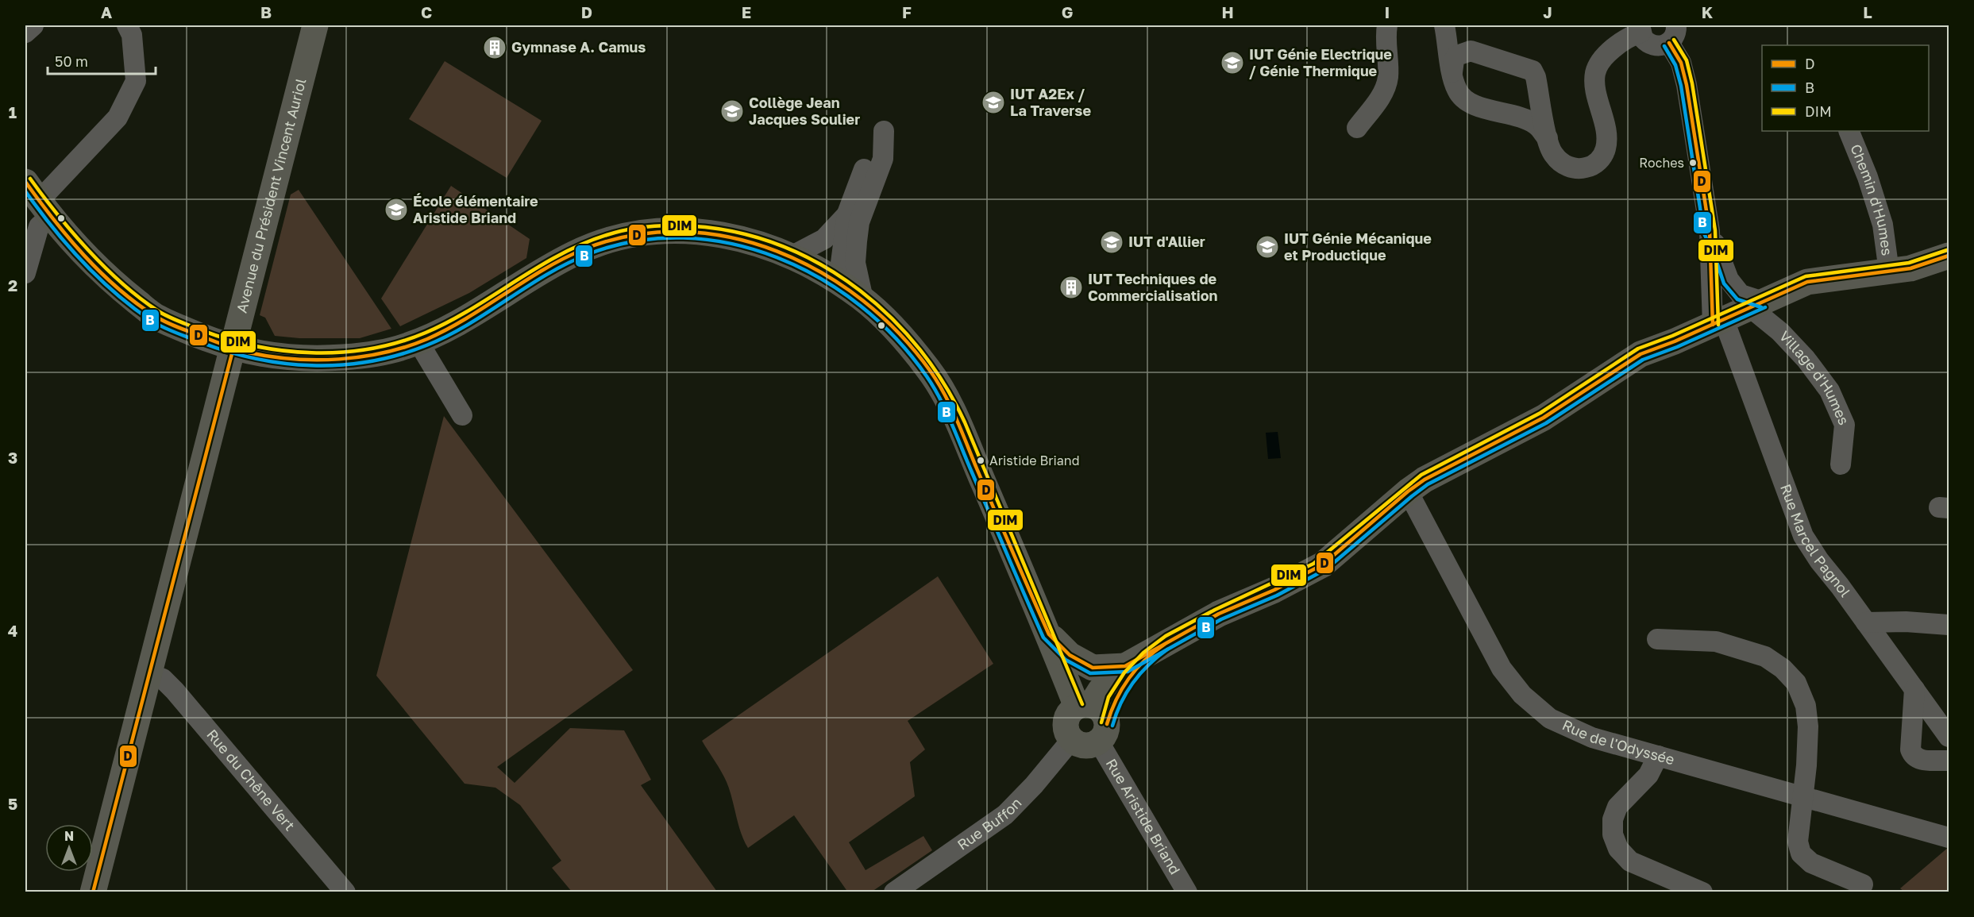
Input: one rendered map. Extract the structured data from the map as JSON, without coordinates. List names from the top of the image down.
{
  "streets": {
    "main road": ["Avenue du Président Vincent Auriol"],
    "street": [
      "Chemin d'Humes",
      "Village d'Humes",
      "Rue Marcel Pagnol",
      "Rue de l'Odyssée",
      "Rue du Chêne Vert",
      "Rue Aristide Briand",
      "Rue Buffon"
    ]
  },
  "crossings": [
    ["Avenue du Président Vincent Auriol", "Rue du Chêne Vert"]
  ],
  "places": {
    "building": ["Gymnase A. Camus", "IUT Techniques de Commercialisation"],
    "school or university": [
      "IUT Génie Electrique / Génie Thermique",
      "IUT A2Ex / La Traverse",
      "Collège Jean Jacques Soulier",
      "École élémentaire Aristide Briand",
      "IUT d'Allier",
      "IUT Génie Mécanique et Productique"
    ],
    "other": ["Roches", "Aristide Briand"]
  },
  "lines": ["transit line DIM", "transit line D", "transit line B"],
  "legend": ["D", "B", "DIM"],
  "scale_bar": "50 m",
  "north": "top",
  "grid": {
    "columns": [
      "A",
      "B",
      "C",
      "D",
      "E",
      "F",
      "G",
      "H",
      "I",
      "J",
      "K",
      "L"
    ],
    "rows": [
      "1",
      "2",
      "3",
      "4",
      "5"
    ]
  }
}
